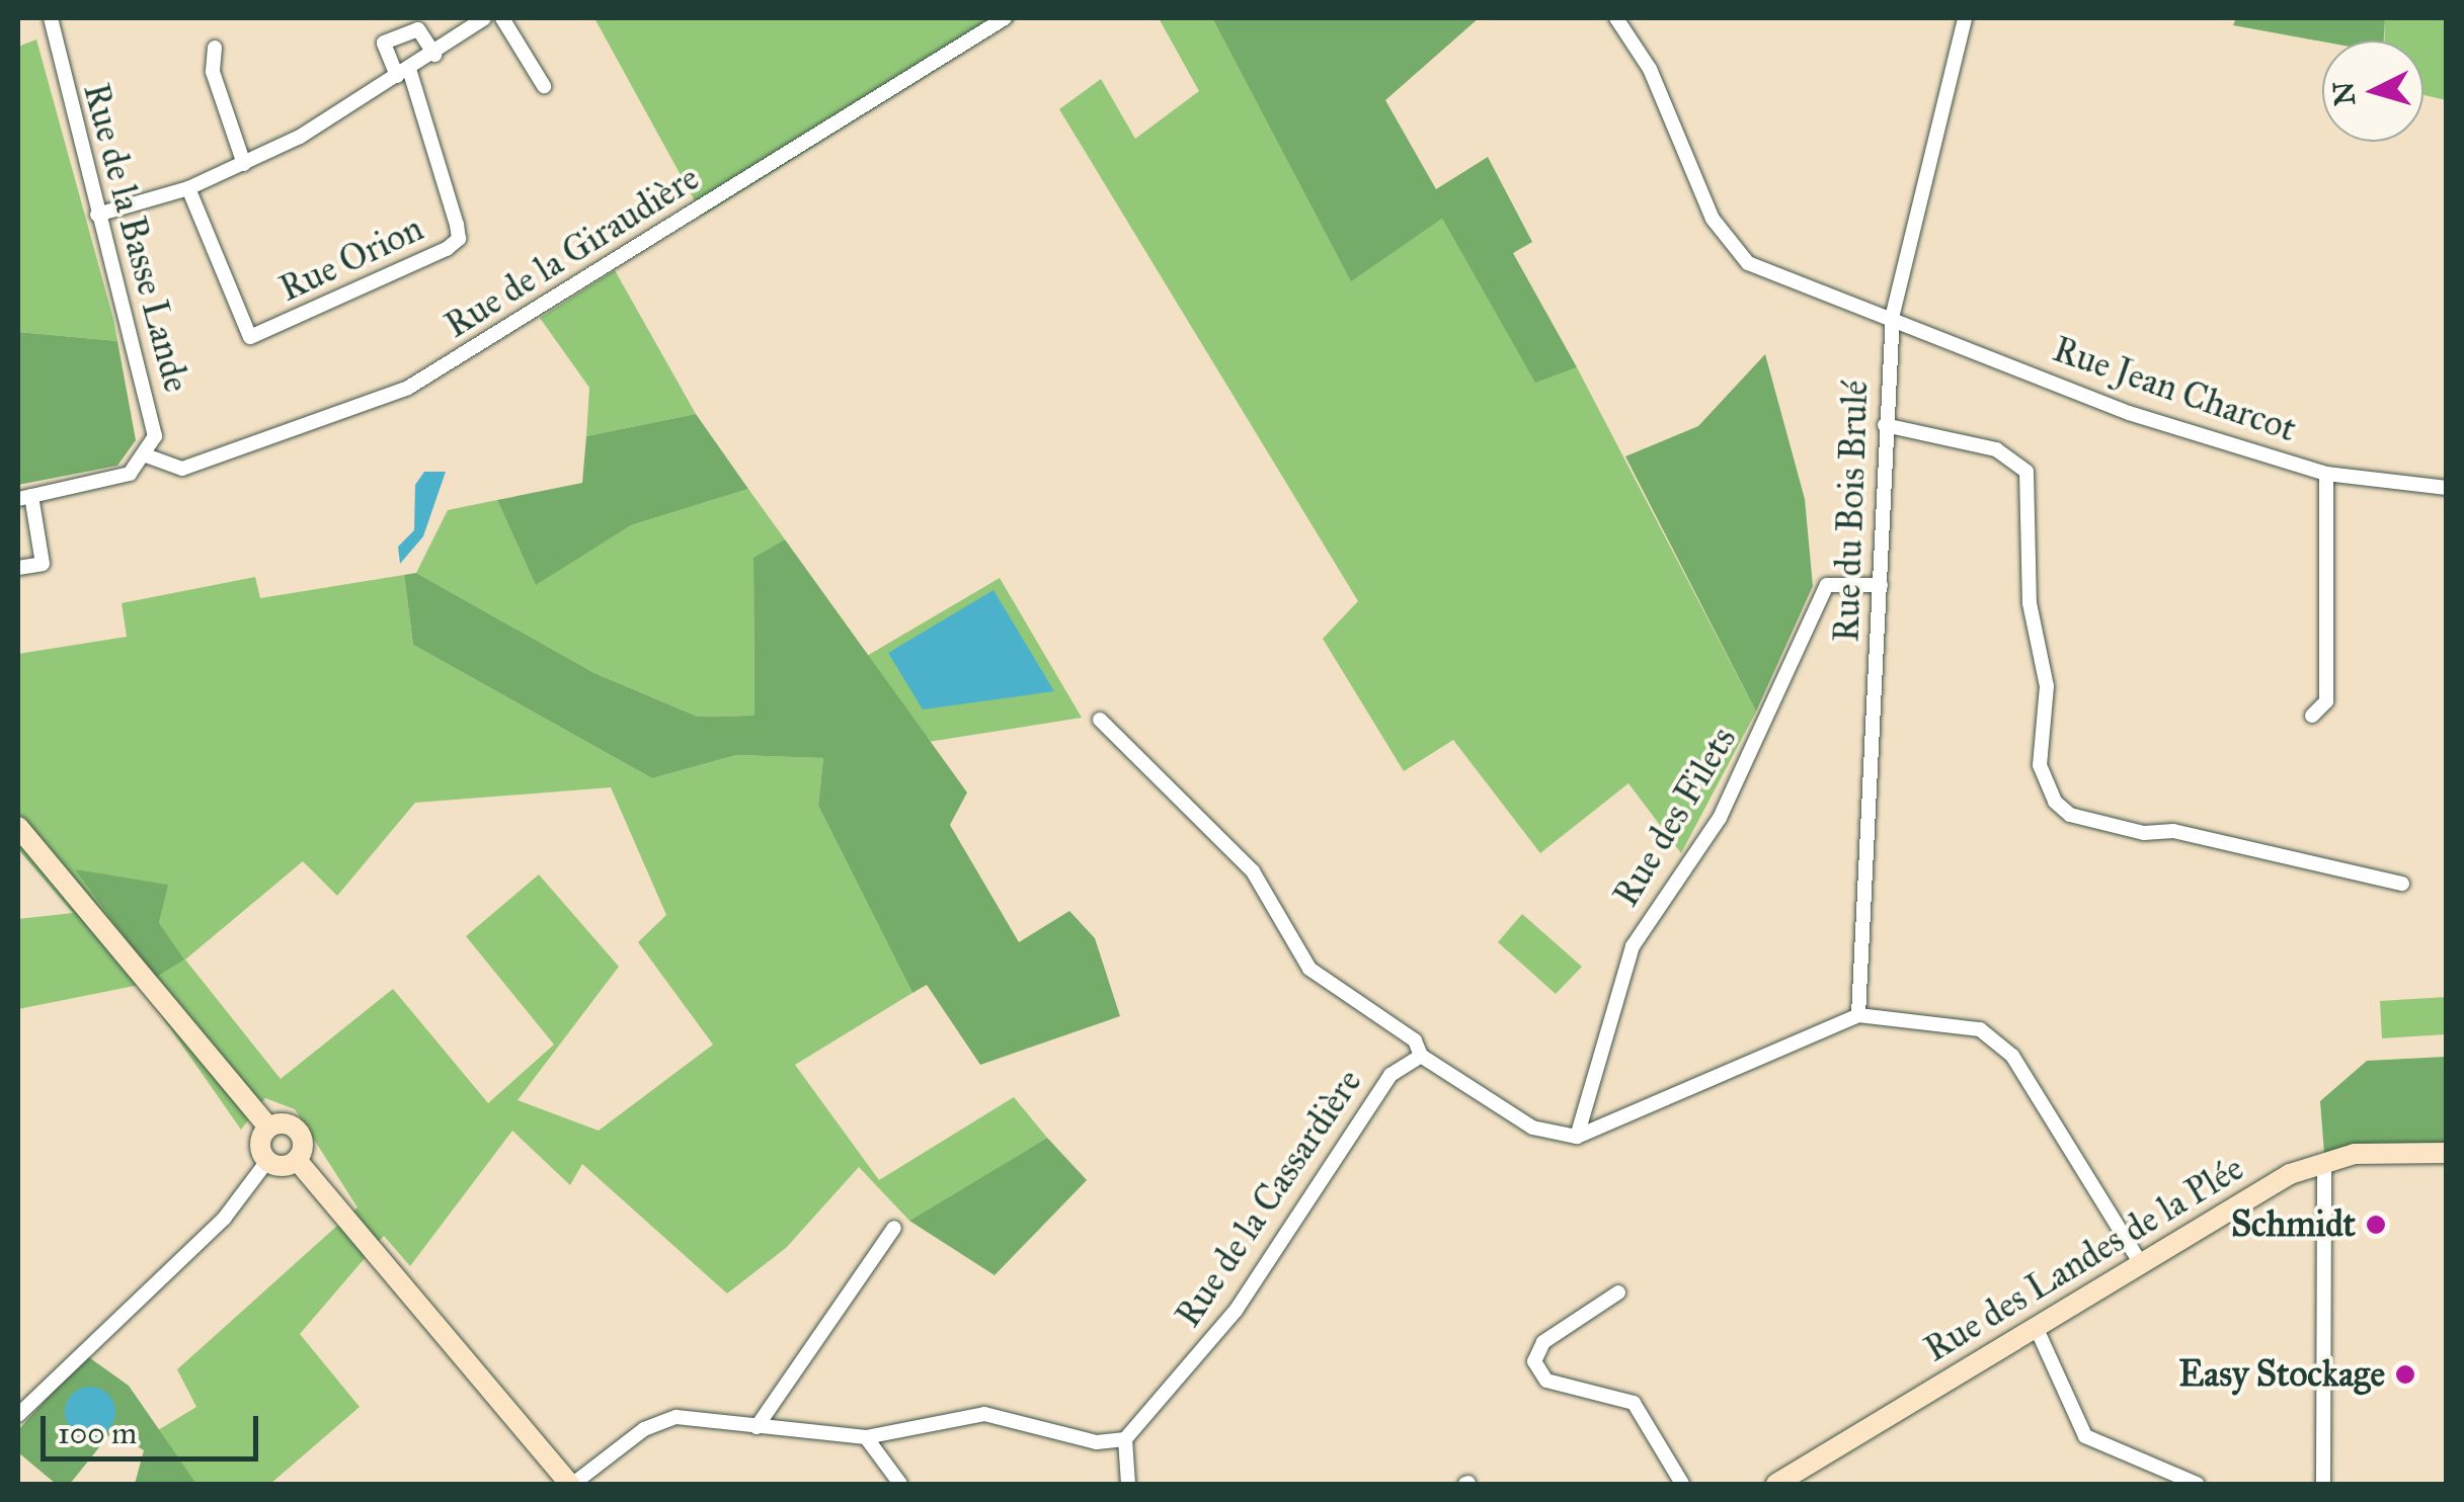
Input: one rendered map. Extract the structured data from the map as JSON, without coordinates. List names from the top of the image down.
{
  "streets": {
    "main road": ["Rue des Landes de la Plée"],
    "street": [
      "Rue de la Basse Lande",
      "Rue de la Giraudière",
      "Rue Orion",
      "Rue Jean Charcot",
      "Rue du Bois Brulé",
      "Rue des Filets",
      "Rue de la Cassardière"
    ]
  },
  "crossings": [
    ["Rue de la Basse Lande", "Rue de la Giraudière"],
    ["Rue Jean Charcot", "Rue du Bois Brulé"],
    ["Rue du Bois Brulé", "Rue des Filets"]
  ],
  "places": ["Schmidt", "Easy Stockage"],
  "scale_bar": "100 m",
  "north": "left"
}
